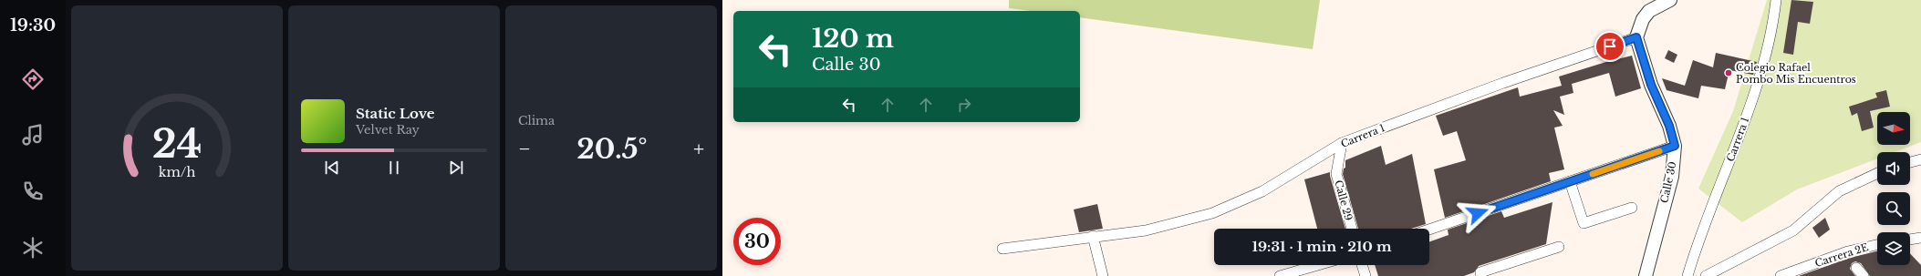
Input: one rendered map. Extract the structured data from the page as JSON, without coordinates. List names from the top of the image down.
{
  "streets": {
    "street": [
      "Carrera 1",
      "Calle 30",
      "Calle 29",
      "Carrera 2E"
    ]
  },
  "crossings": [
    ["Carrera 1", "Calle 30"],
    ["Carrera 1", "Calle 29"]
  ],
  "places": ["Colegio Rafael Pombo Mis Encuentros"],
  "north": "right",
  "page": {
    "tabs": "19:30",
    "tile": "Clima",
    "turn": ["120 m", "Calle 30"],
    "song": ["Static Love", "Velvet Ray"],
    "heat": ["−", "20.5°", "+"],
    "limit": "30",
    "trip": "19:31 · 1 min · 210 m",
    "gauge": ["24", "km/h"]
  }
}
